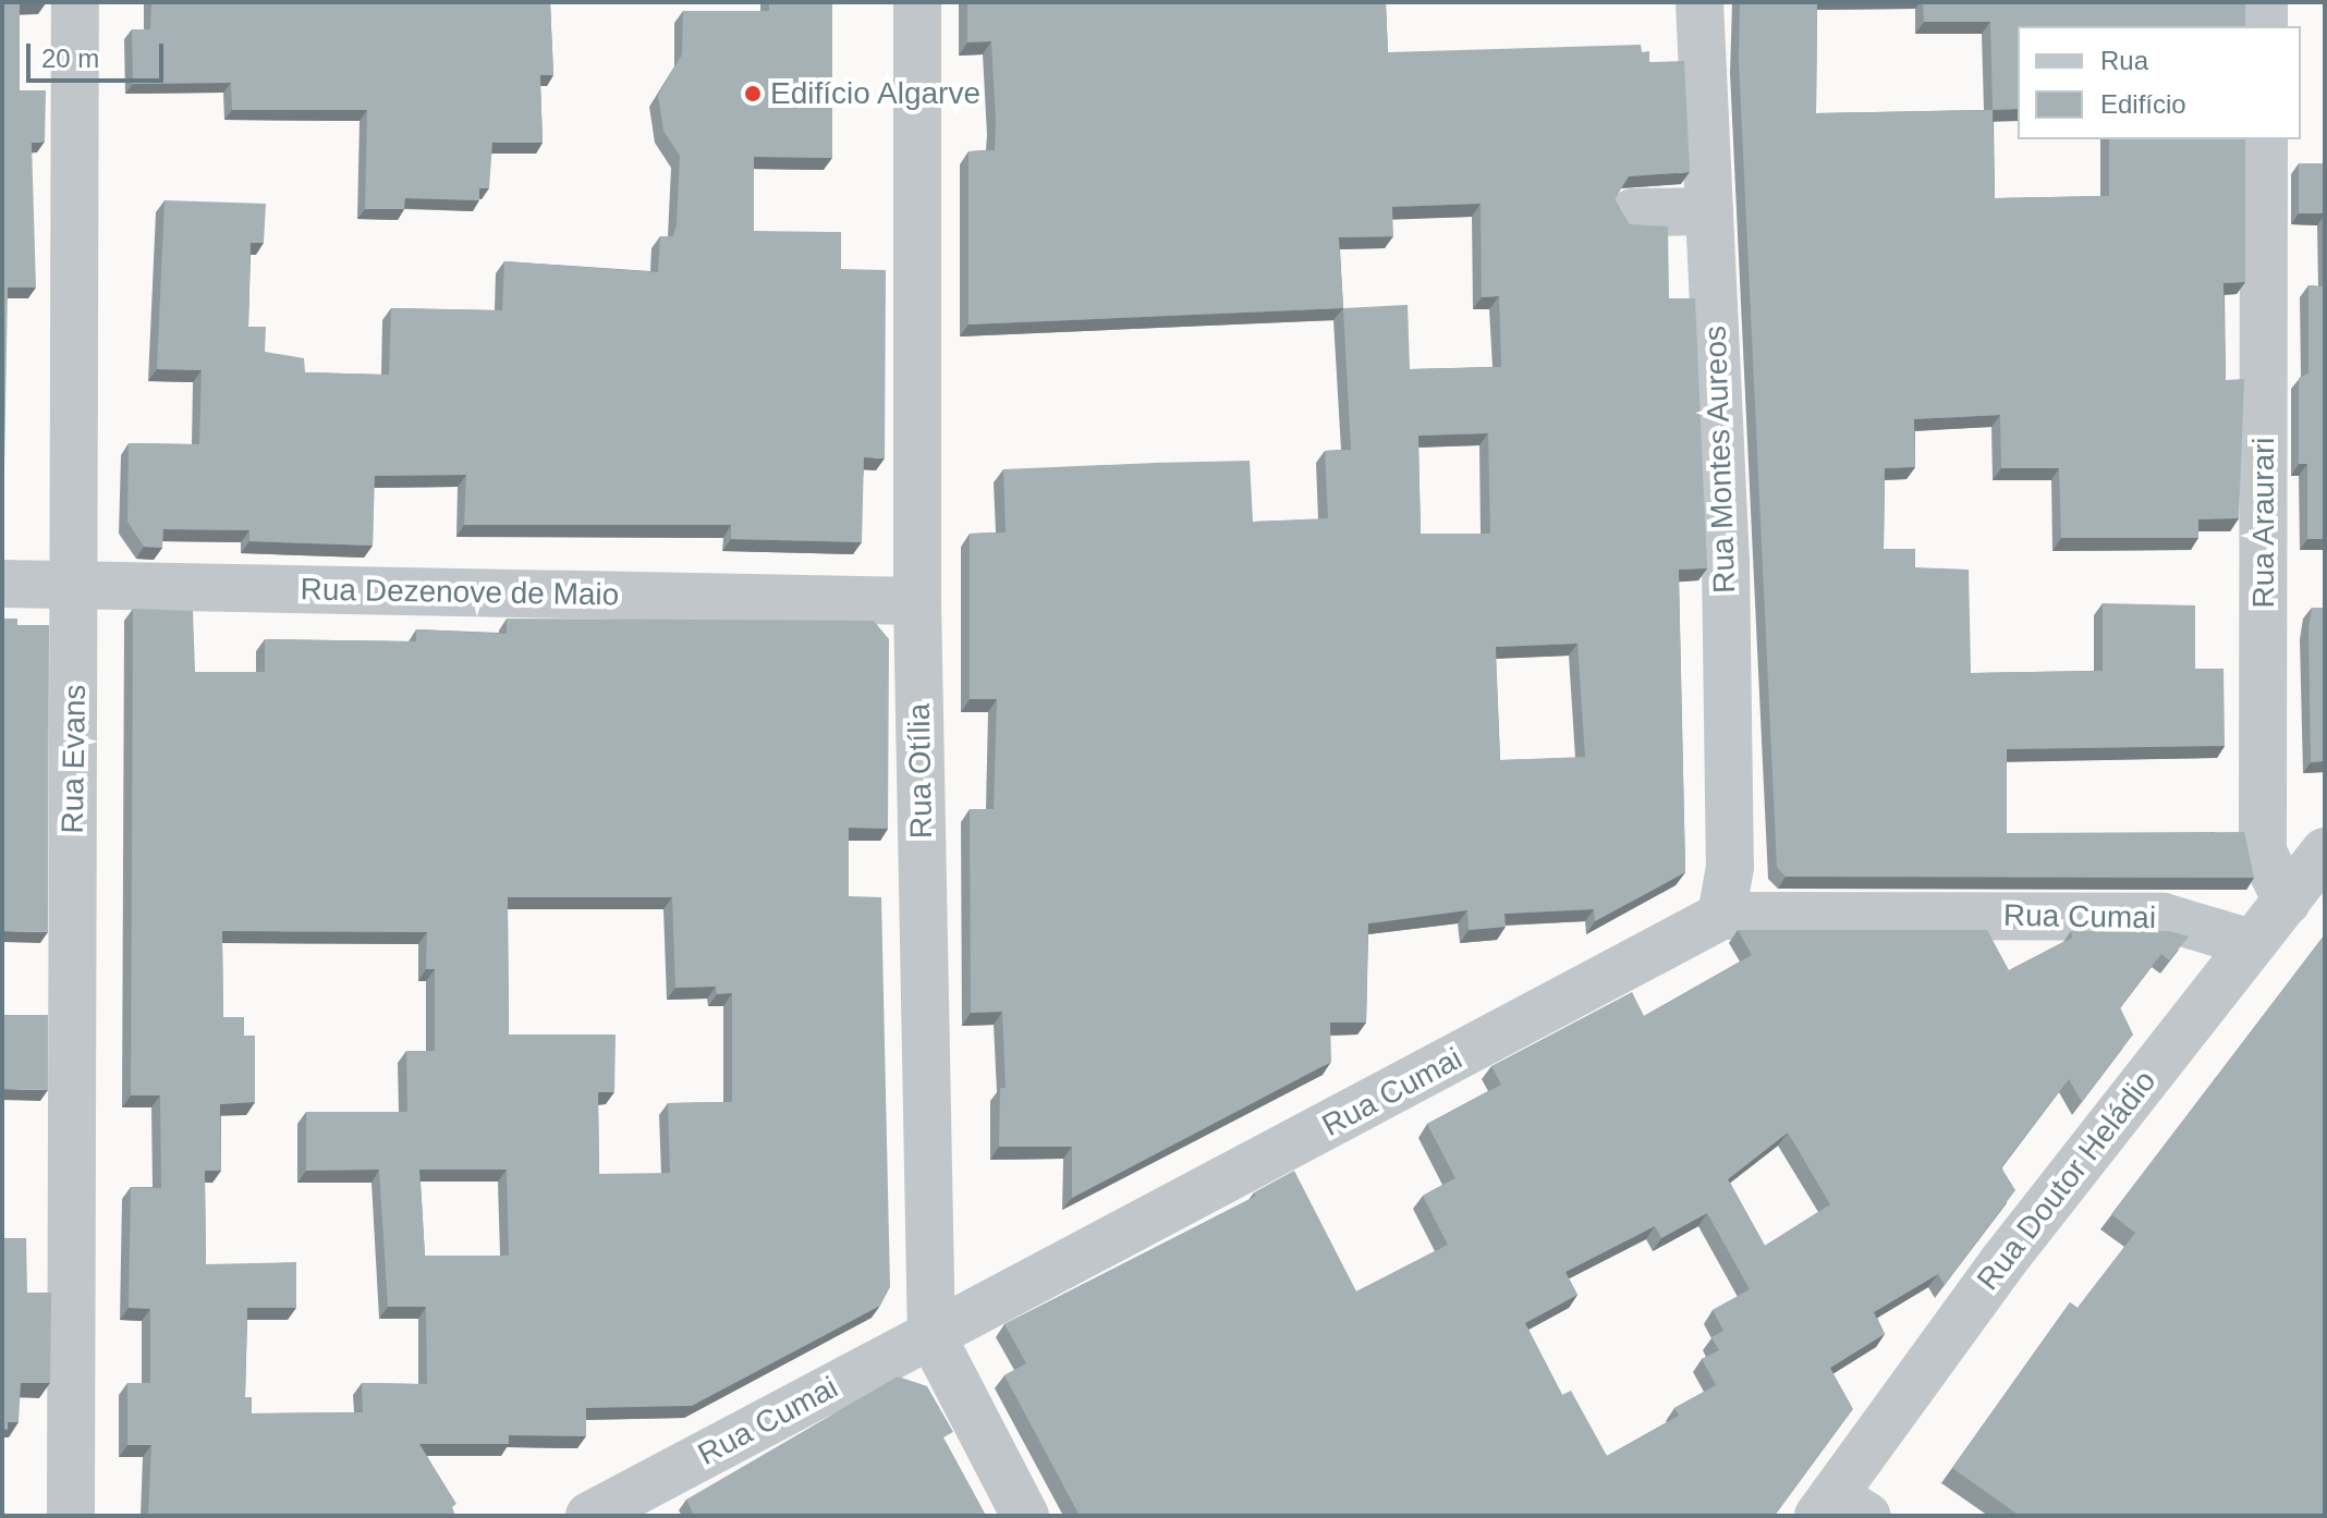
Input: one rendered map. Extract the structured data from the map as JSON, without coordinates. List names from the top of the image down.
{
  "streets": {
    "street": [
      "Rua Montes Aureos",
      "Rua Araurari",
      "Rua Dezenove de Maio",
      "Rua Evans",
      "Rua Otília",
      "Rua Cumai",
      "Rua Doutor Heládio"
    ]
  },
  "crossings": [
    ["Rua Montes Aureos", "Rua Cumai"],
    ["Rua Araurari", "Rua Doutor Heládio"],
    ["Rua Dezenove de Maio", "Rua Evans"],
    ["Rua Dezenove de Maio", "Rua Otília"],
    ["Rua Otília", "Rua Cumai"],
    ["Rua Cumai", "Rua Doutor Heládio"]
  ],
  "places": ["Edifício Algarve"],
  "legend": ["Rua", "Edifício"],
  "scale_bar": "20 m"
}
